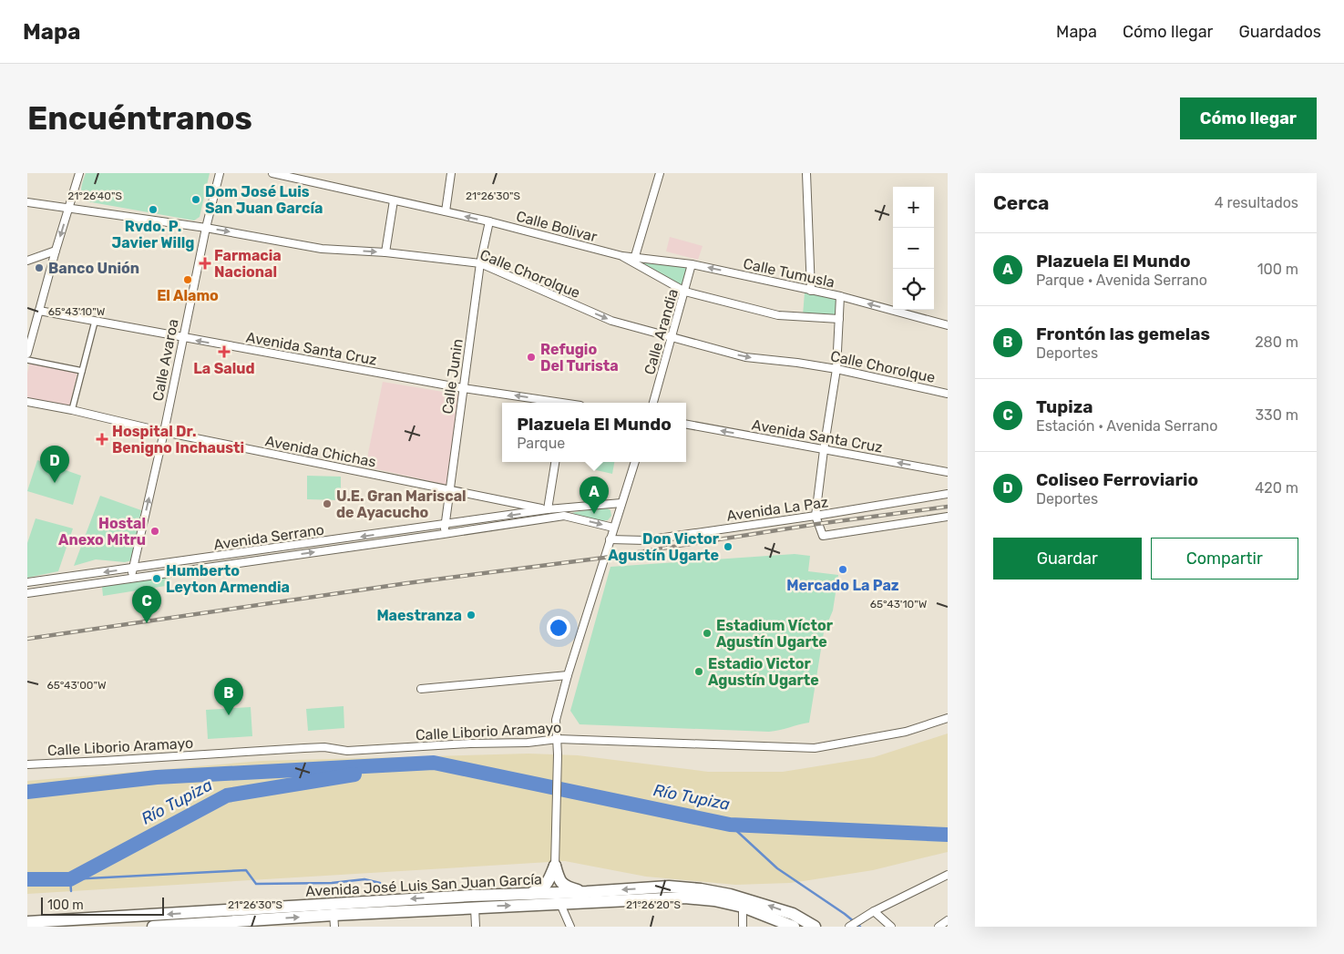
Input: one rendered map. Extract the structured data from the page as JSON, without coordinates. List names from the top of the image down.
{
  "streets": {
    "highway": ["Avenida José Luis San Juan García"],
    "street": [
      "Calle Bolivar",
      "Calle Tumusla",
      "Calle Chorolque",
      "Calle Arandia",
      "Avenida Santa Cruz",
      "Calle Avaroa",
      "Calle Junin",
      "Avenida Chichas",
      "Avenida La Paz",
      "Avenida Serrano",
      "Calle Liborio Aramayo"
    ]
  },
  "crossings": [
    ["Calle Bolivar", "Calle Tumusla"],
    ["Calle Bolivar", "Calle Junin"],
    ["Calle Tumusla", "Calle Arandia"],
    ["Calle Chorolque", "Calle Arandia"],
    ["Calle Chorolque", "Calle Avaroa"],
    ["Calle Chorolque", "Calle Junin"],
    ["Avenida Santa Cruz", "Calle Avaroa"],
    ["Avenida Santa Cruz", "Calle Junin"],
    ["Calle Avaroa", "Avenida Chichas"],
    ["Calle Avaroa", "Avenida Serrano"],
    ["Calle Junin", "Avenida Chichas"],
    ["Calle Junin", "Avenida Serrano"],
    ["Avenida Chichas", "Avenida Serrano"]
  ],
  "one_way": ["Avenida Santa Cruz"],
  "water": ["Río Tupiza"],
  "places": {
    "other": [
      "Dom José Luis San Juan García",
      "Rvdo. P. Javier Willg",
      "Banco Unión",
      "El Alamo",
      "Refugio Del Turista",
      "U.E. Gran Mariscal de Ayacucho",
      "Hostal Anexo Mitru",
      "Don Victor Agustín Ugarte",
      "Mercado La Paz",
      "Humberto Leyton Armendia",
      "Maestranza",
      "Estadium Víctor Agustín Ugarte",
      "Estadio Victor Agustín Ugarte"
    ],
    "health": ["Farmacia Nacional", "La Salud", "Hospital Dr. Benigno Inchausti"]
  },
  "scale_bar": "100 m",
  "page": {
    "header": "Mapa",
    "nav": ["Mapa", "Cómo llegar", "Guardados"],
    "buttons": [
      "Cómo llegar",
      ["Guardar", "Compartir"]
    ],
    "title": "Encuéntranos",
    "heading": ["Cerca", "4 resultados"],
    "map_buttons": ["+", "−"],
    "list": [
      {
        "mark": "A",
        "name": "Plazuela El Mundo",
        "note": "Parque · Avenida Serrano",
        "value": "100 m"
      },
      {
        "mark": "B",
        "name": "Frontón las gemelas",
        "note": "Deportes",
        "value": "280 m"
      },
      {
        "mark": "C",
        "name": "Tupiza",
        "note": "Estación · Avenida Serrano",
        "value": "330 m"
      },
      {
        "mark": "D",
        "name": "Coliseo Ferroviario",
        "note": "Deportes",
        "value": "420 m"
      }
    ],
    "popup": ["Plazuela El Mundo", "Parque"],
    "pins": [
      "D",
      "A",
      "C",
      "B"
    ],
    "scale": "100 m"
  },
  "coordinates": [
    "21°26'40\"S",
    "21°26'30\"S",
    "65°43'10\"W",
    "65°43'00\"W",
    "21°26'20\"S"
  ]
}
